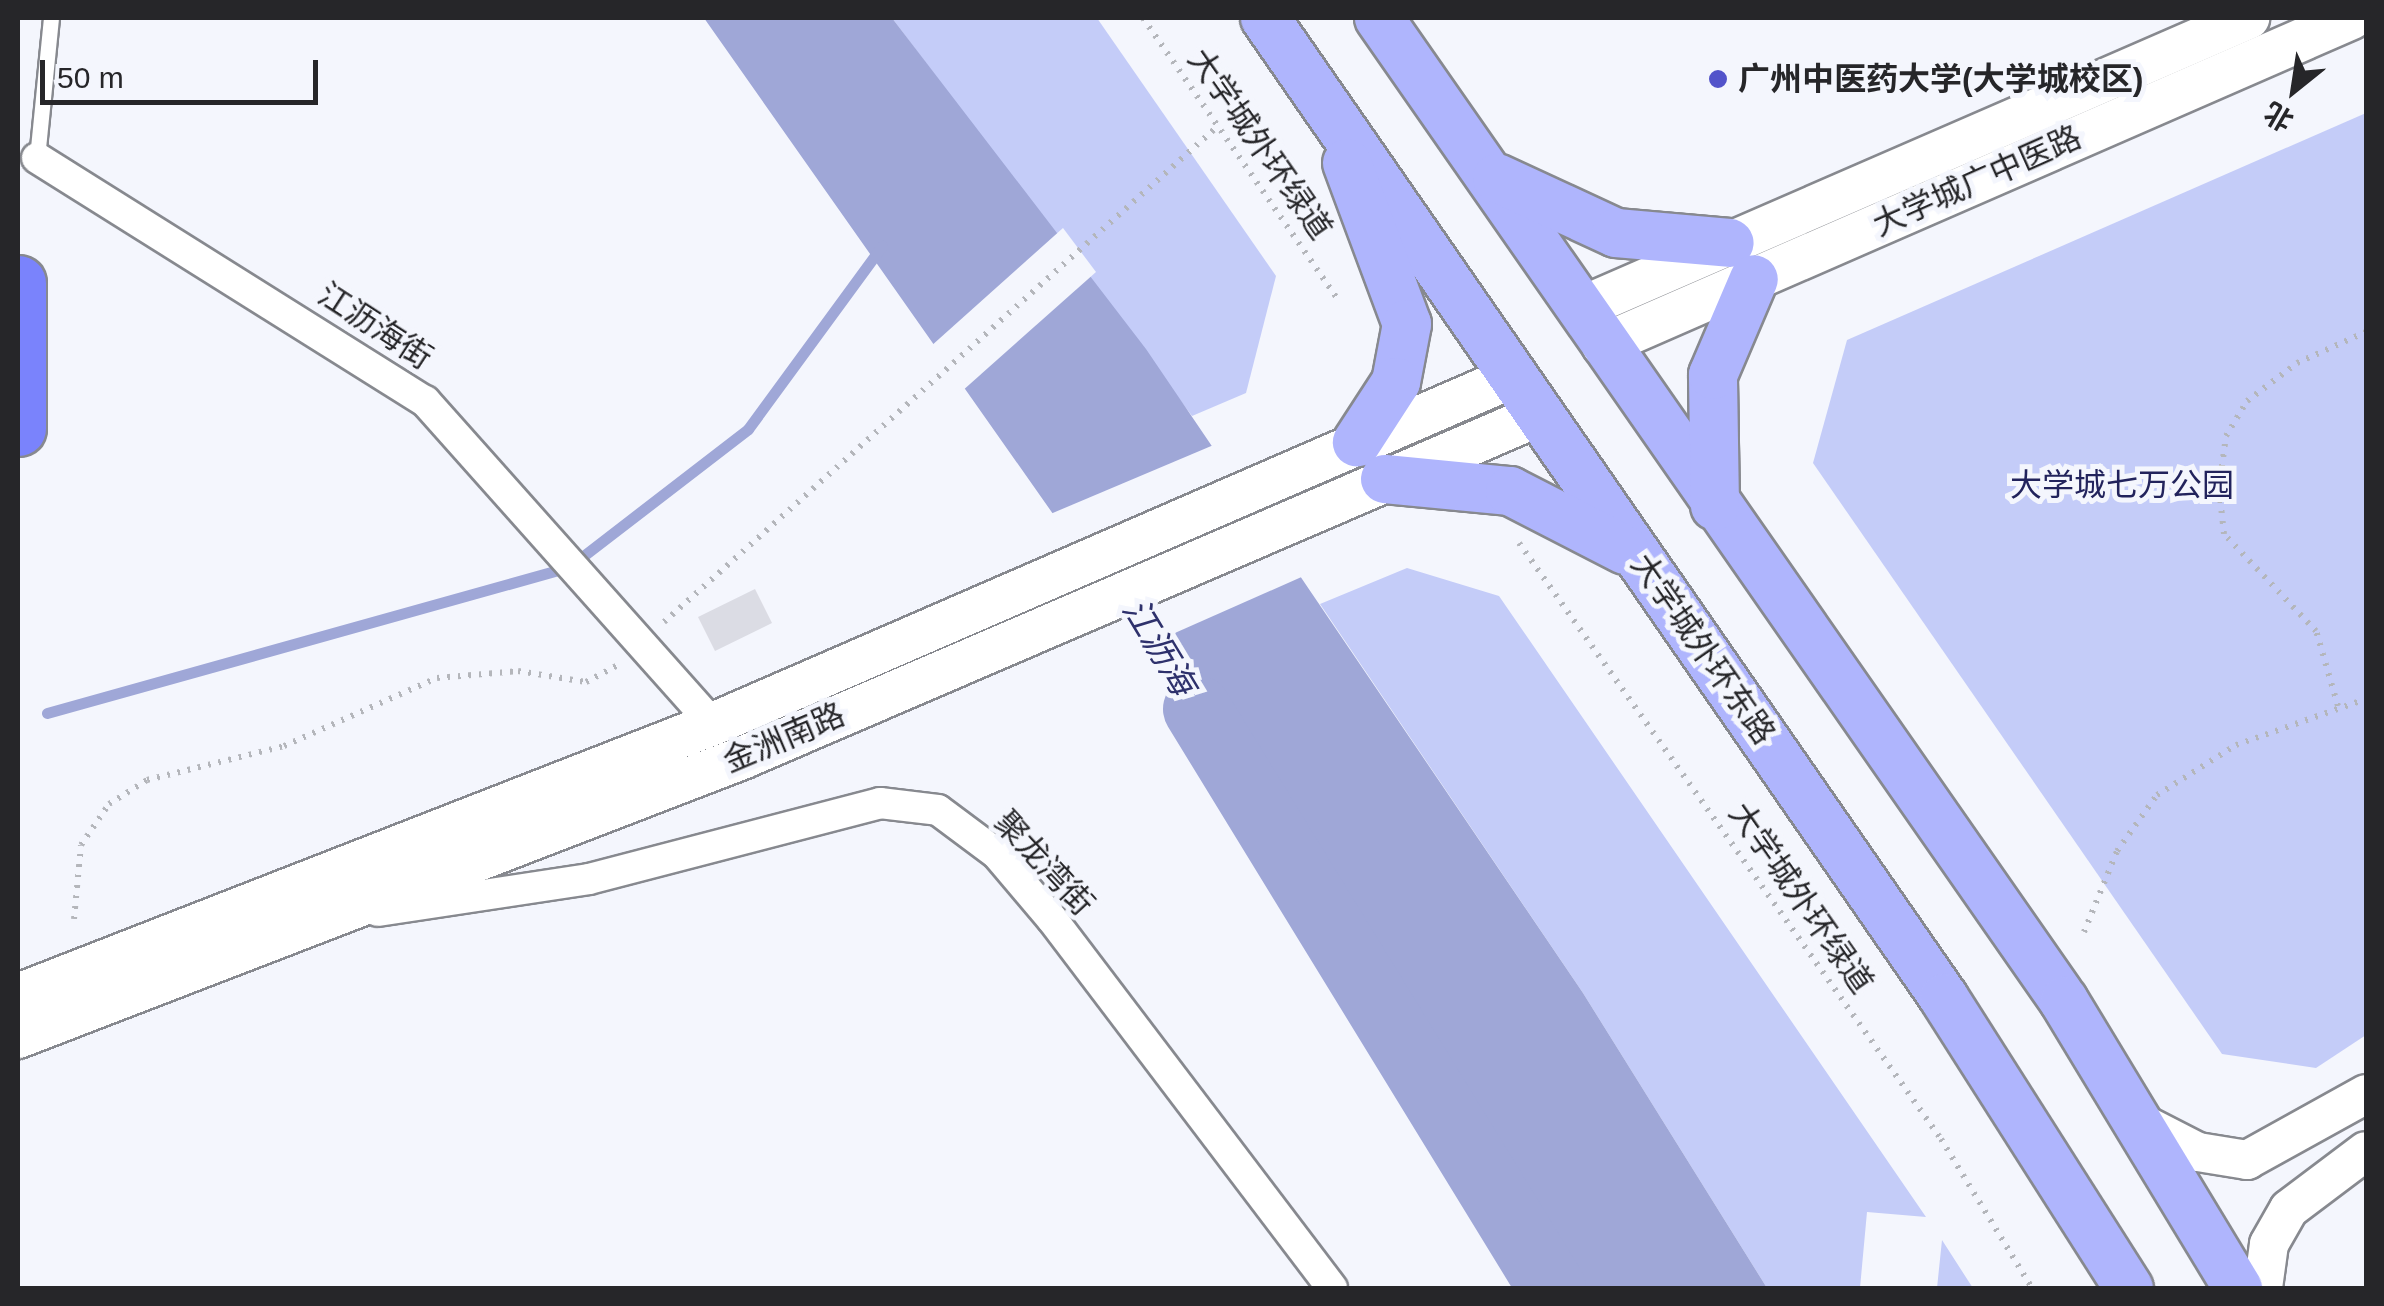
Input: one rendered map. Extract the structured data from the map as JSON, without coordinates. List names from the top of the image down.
{
  "streets": {
    "main road": ["大学城广中医路", "大学城外环东路", "金洲南路"],
    "street": ["江沥海街", "聚龙湾街"],
    "path": ["大学城外环绿道"]
  },
  "crossings": [
    ["江沥海街", "金洲南路"],
    ["大学城外环东路", "金洲南路"],
    ["金洲南路", "聚龙湾街"]
  ],
  "water": ["江沥海"],
  "parks": ["大学城七万公园"],
  "places": ["广州中医药大学(大学城校区)"],
  "scale_bar": "50 m",
  "north": "bottom left"
}
